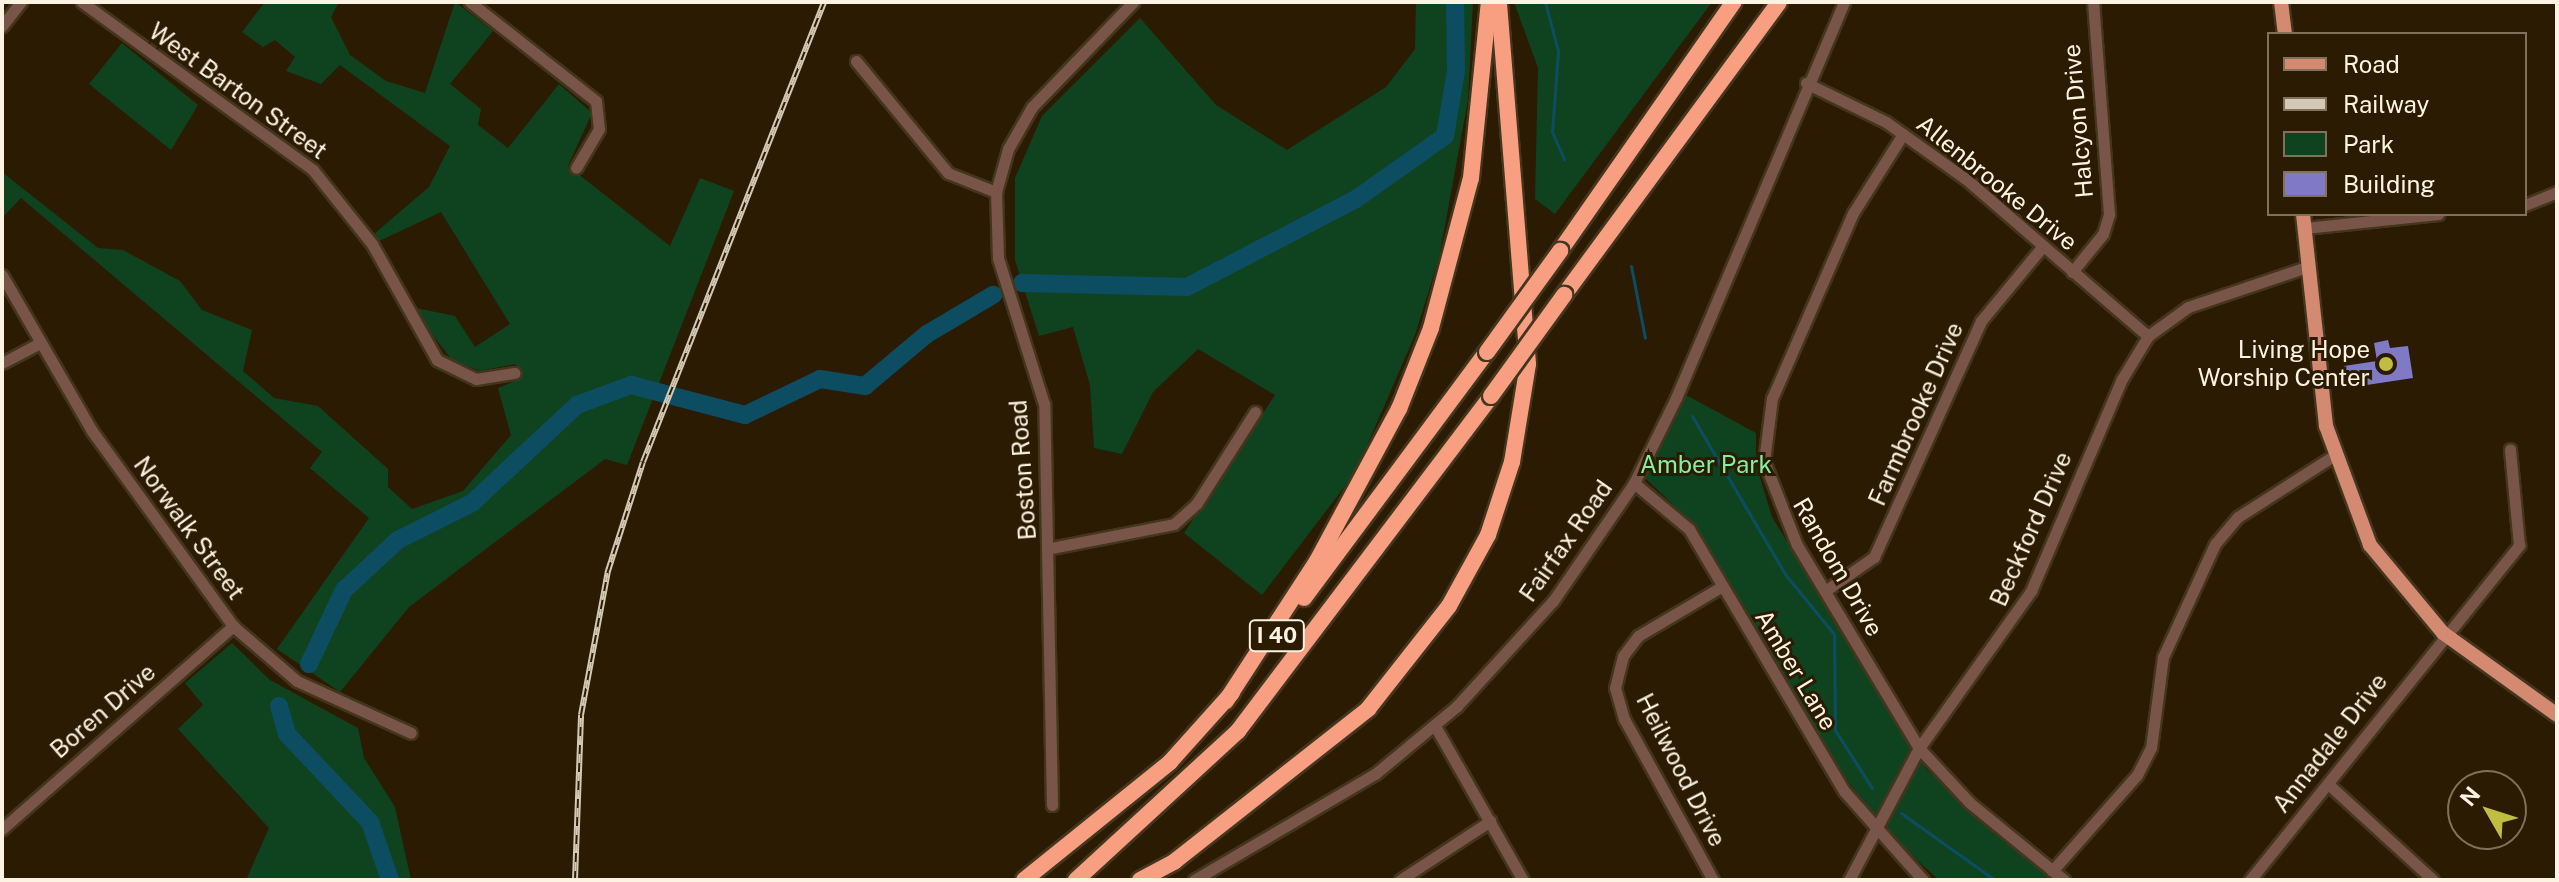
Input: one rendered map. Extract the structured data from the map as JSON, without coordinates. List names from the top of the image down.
{
  "streets": {
    "highway": ["I 40"],
    "street": [
      "West Barton Street",
      "Halcyon Drive",
      "Allenbrooke Drive",
      "Farmbrooke Drive",
      "Boston Road",
      "Norwalk Street",
      "Beckford Drive",
      "Fairfax Road",
      "Random Drive",
      "Amber Lane",
      "Boren Drive",
      "Annadale Drive",
      "Heilwood Drive"
    ]
  },
  "crossings": [
    ["Halcyon Drive", "Allenbrooke Drive"],
    ["Allenbrooke Drive", "Farmbrooke Drive"],
    ["Allenbrooke Drive", "Beckford Drive"],
    ["Allenbrooke Drive", "Fairfax Road"],
    ["Allenbrooke Drive", "Random Drive"],
    ["Farmbrooke Drive", "Random Drive"],
    ["Norwalk Street", "Boren Drive"],
    ["Beckford Drive", "Random Drive"],
    ["Beckford Drive", "Amber Lane"],
    ["Fairfax Road", "Amber Lane"],
    ["Amber Lane", "Heilwood Drive"]
  ],
  "parks": ["Amber Park"],
  "places": ["Living Hope Worship Center"],
  "legend": [
    "Road",
    "Railway",
    "Park",
    "Building"
  ],
  "north": "top left"
}
